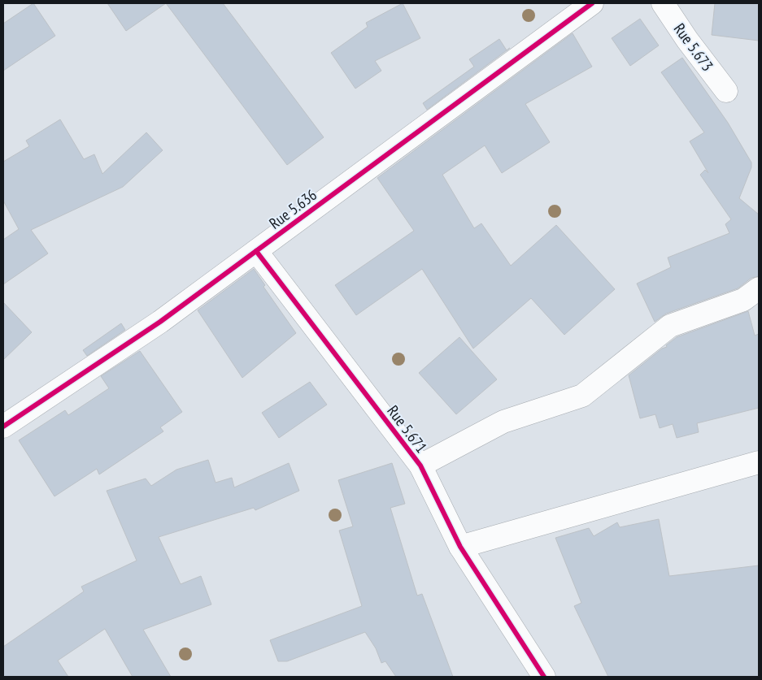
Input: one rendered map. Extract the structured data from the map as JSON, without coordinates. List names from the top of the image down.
{
  "streets": {
    "street": ["Rue 5.673", "Rue 5.636", "Rue 5.671"]
  },
  "crossings": [
    ["Rue 5.636", "Rue 5.671"]
  ]
}
